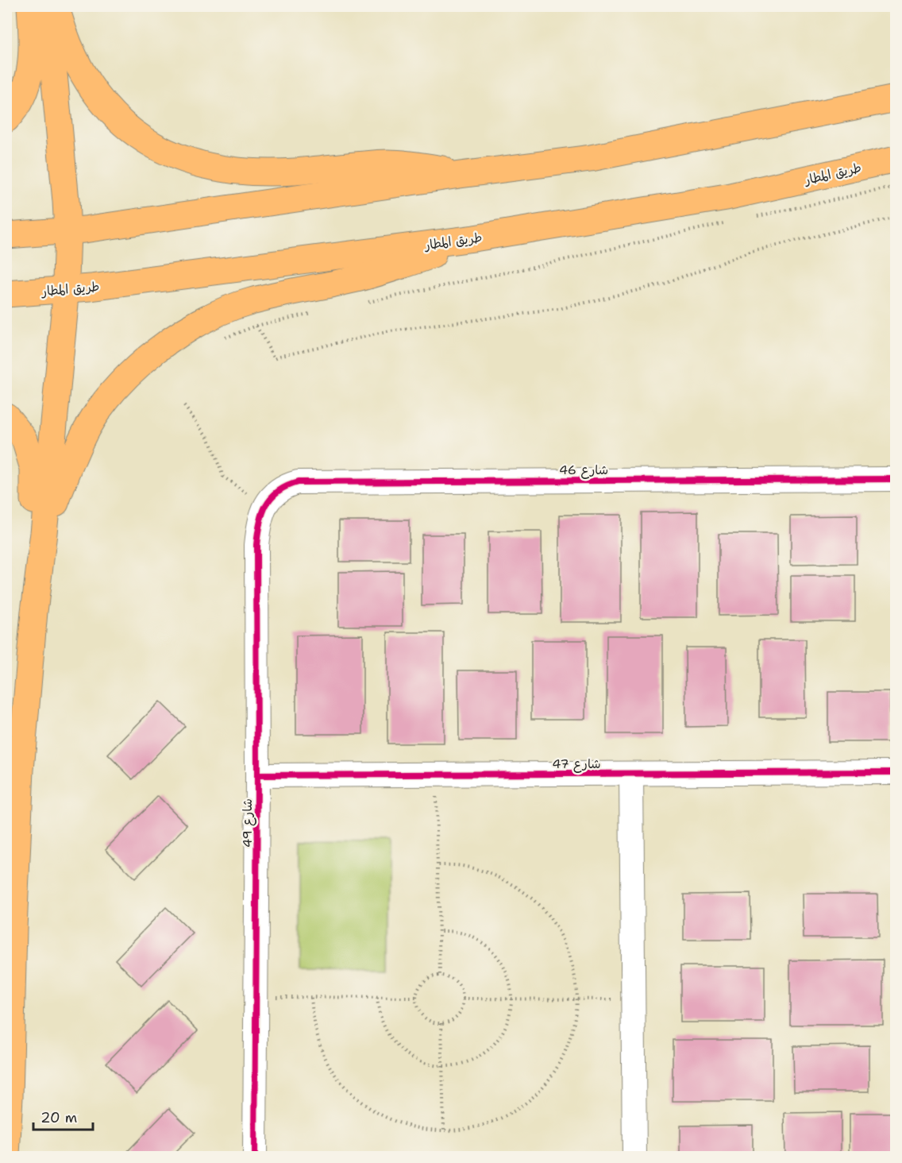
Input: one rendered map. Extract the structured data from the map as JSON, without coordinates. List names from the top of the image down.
{
  "streets": {
    "highway": ["طريق المطار"],
    "street": ["شارع 46", "شارع 47", "شارع 49"]
  },
  "crossings": [
    ["شارع 46", "شارع 49"],
    ["شارع 47", "شارع 49"]
  ],
  "scale_bar": "20 m"
}
